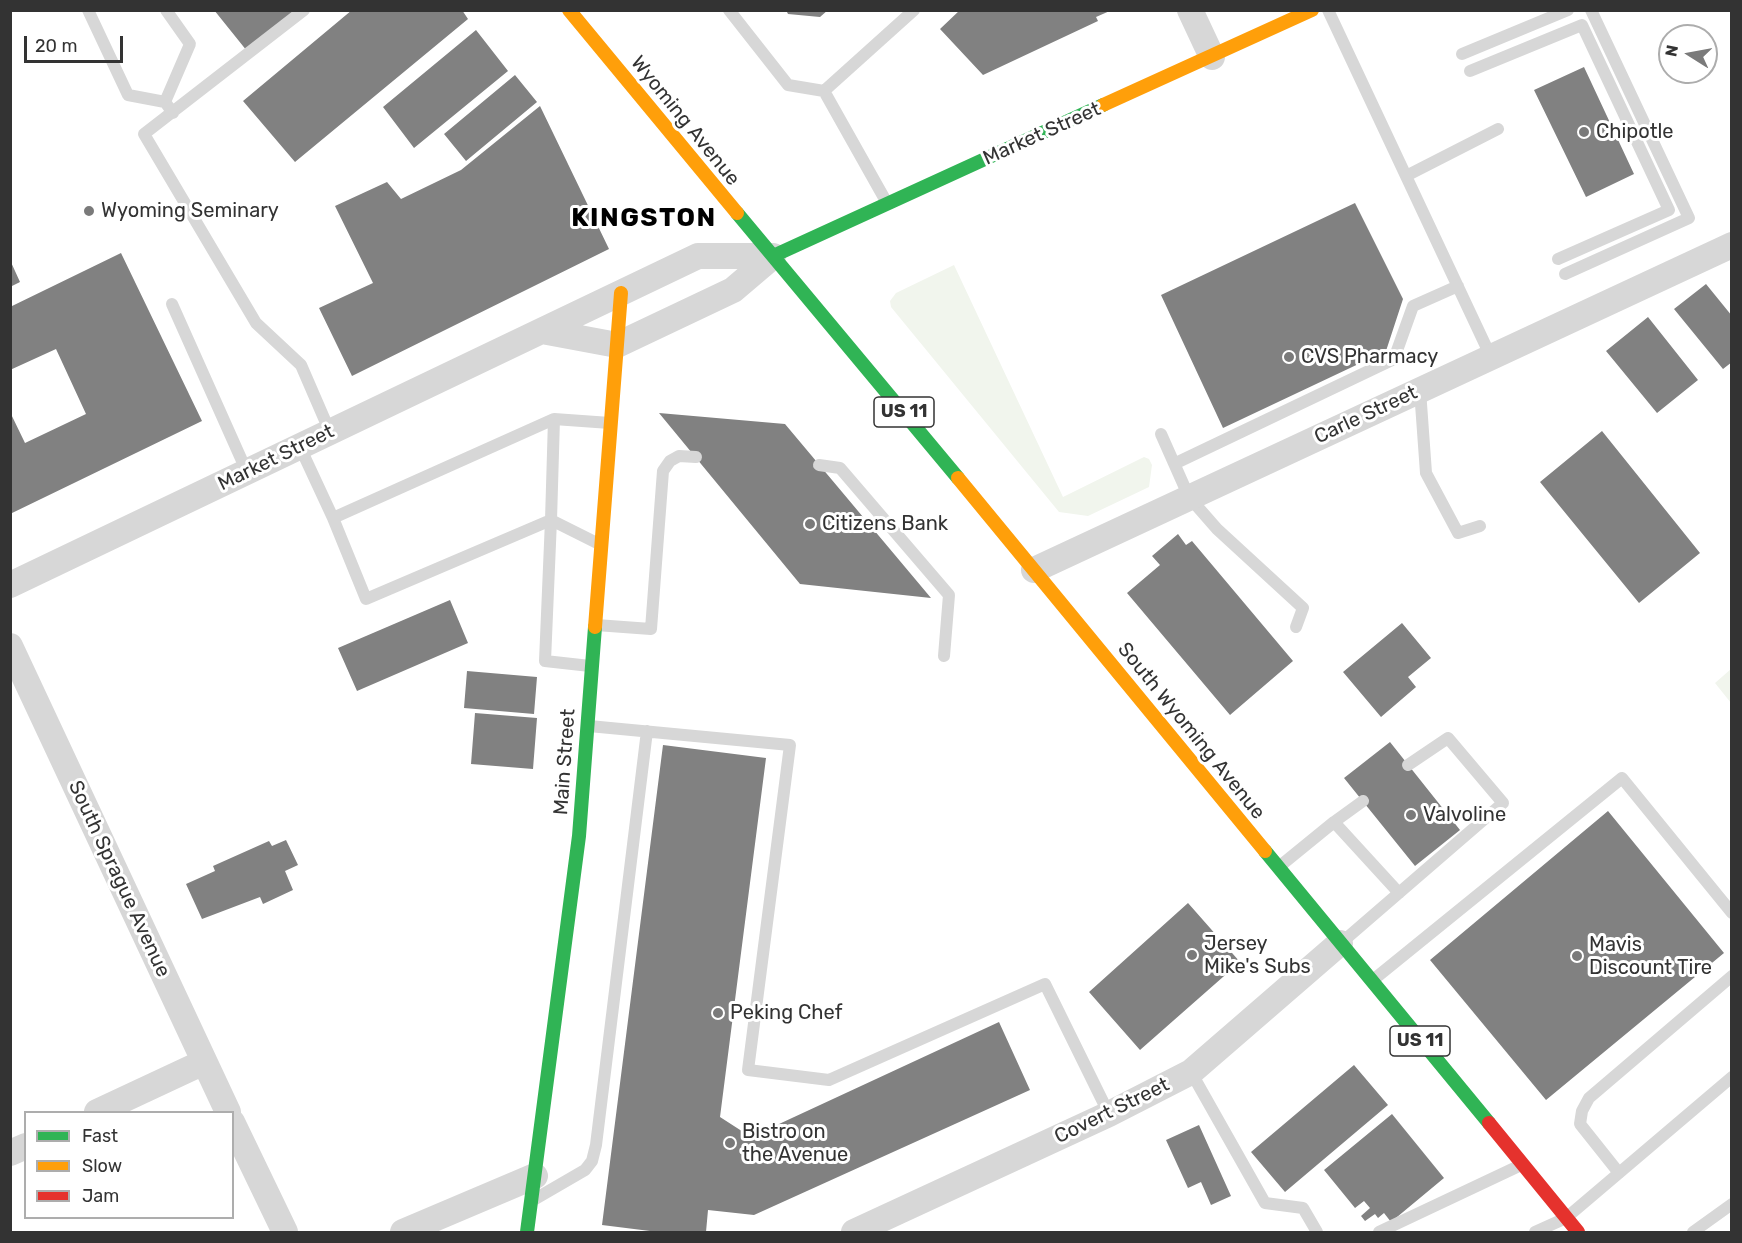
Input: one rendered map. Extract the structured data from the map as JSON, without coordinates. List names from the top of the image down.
{
  "streets": {
    "main road": [
      "Wyoming Avenue",
      "Market Street",
      "US 11",
      "South Wyoming Avenue",
      "Main Street"
    ],
    "street": ["Carle Street", "South Sprague Avenue", "Covert Street"]
  },
  "crossings": [
    ["Wyoming Avenue", "Market Street"],
    ["Wyoming Avenue", "South Wyoming Avenue"],
    ["Market Street", "South Wyoming Avenue"],
    ["Market Street", "Main Street"],
    ["Carle Street", "South Wyoming Avenue"],
    ["South Wyoming Avenue", "Covert Street"]
  ],
  "districts": ["KINGSTON"],
  "places": [
    "Chipotle",
    "Wyoming Seminary",
    "CVS Pharmacy",
    "Citizens Bank",
    "Valvoline",
    "Jersey Mike's Subs",
    "Mavis Discount Tire",
    "Peking Chef",
    "Bistro on the Avenue"
  ],
  "legend": ["Fast", "Slow", "Jam"],
  "scale_bar": "20 m",
  "north": "left"
}
